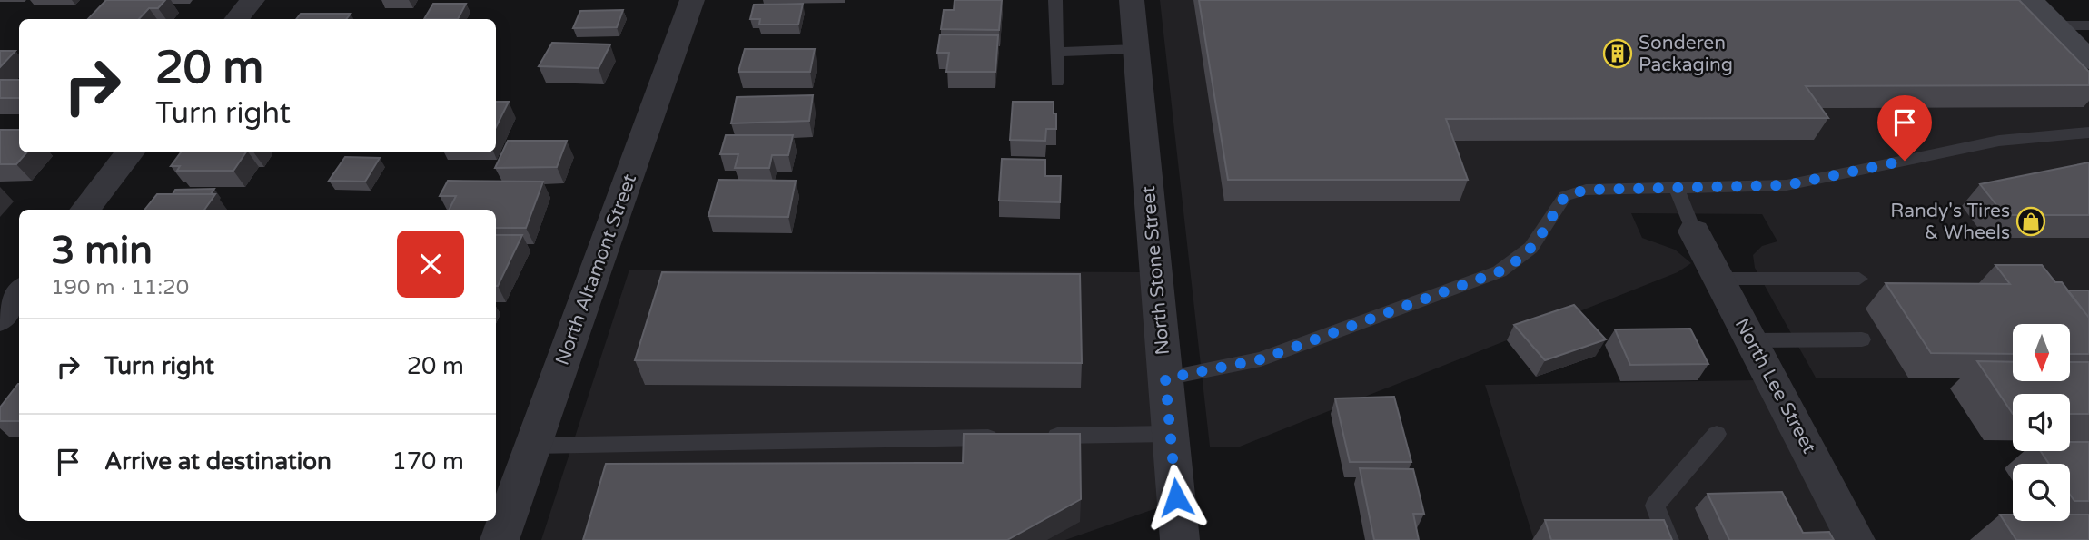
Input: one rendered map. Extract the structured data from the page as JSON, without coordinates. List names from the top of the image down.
{
  "streets": {
    "street": ["North Altamont Street", "North Stone Street", "North Lee Street"]
  },
  "places": {
    "building": ["Sonderen Packaging"],
    "shop": ["Randy's Tires & Wheels"]
  },
  "north": "bottom",
  "page": {
    "turn": ["20 m", "Turn right"],
    "heading": ["3 min", "190 m · 11:20"],
    "list": [
      {
        "name": "Turn right",
        "value": "20 m"
      },
      {
        "name": "Arrive at destination",
        "value": "170 m"
      }
    ]
  }
}
